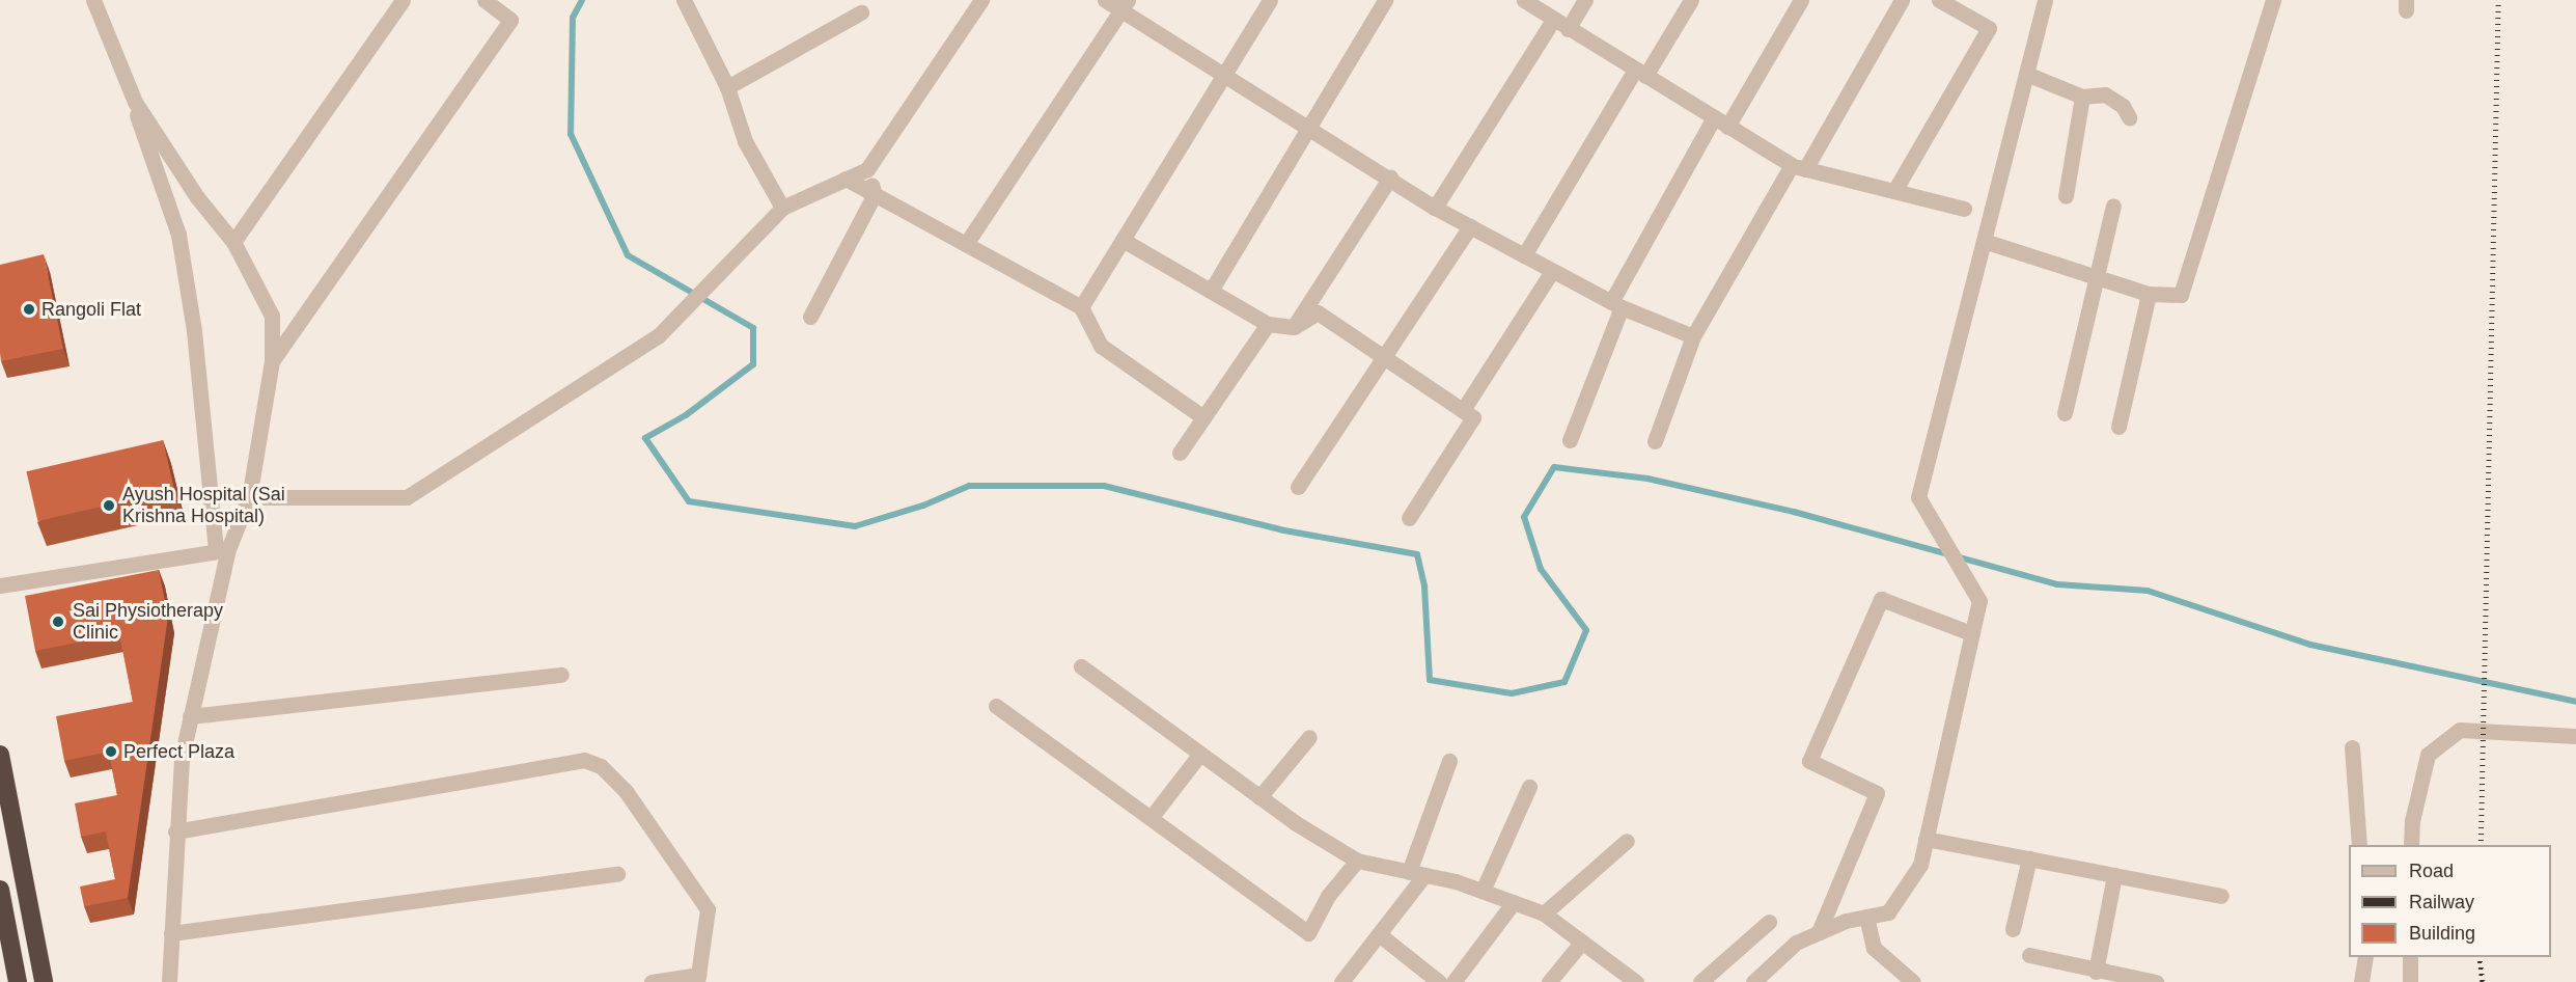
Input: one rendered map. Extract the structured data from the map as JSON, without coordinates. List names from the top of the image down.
{
  "places": [
    "Rangoli Flat",
    "Ayush Hospital (Sai Krishna Hospital)",
    "Sai Physiotherapy Clinic",
    "Perfect Plaza"
  ],
  "legend": ["Road", "Railway", "Building"]
}
